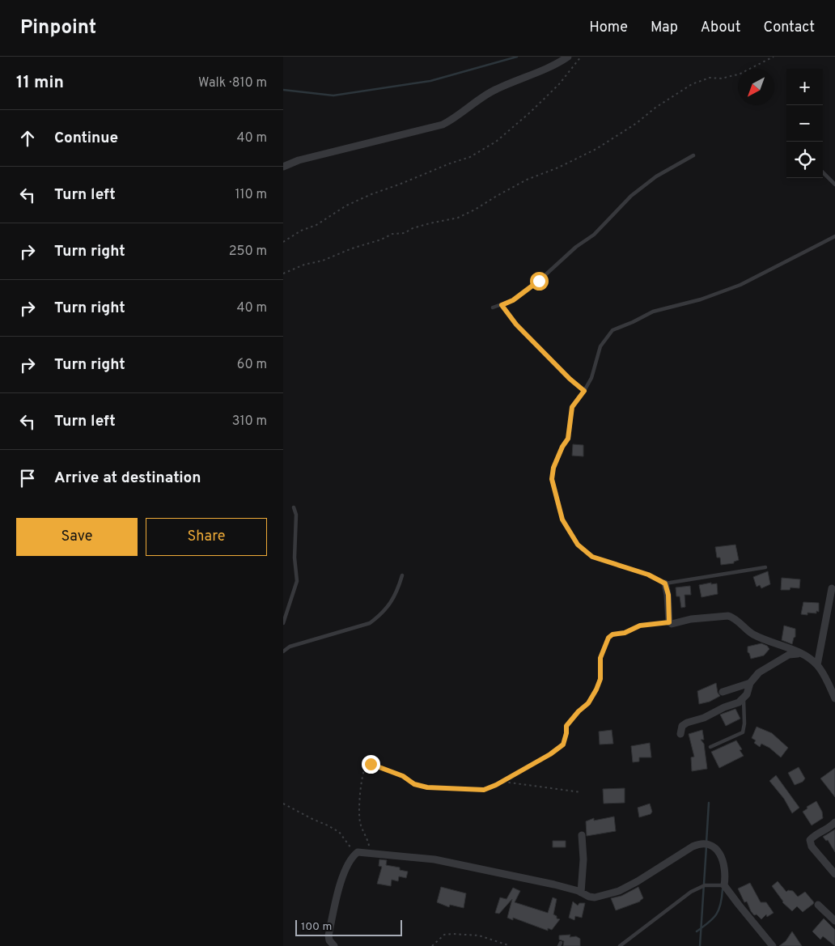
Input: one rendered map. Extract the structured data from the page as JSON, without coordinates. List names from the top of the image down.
{
  "scale_bar": "100 m",
  "north": "bottom left",
  "page": {
    "header": "Pinpoint",
    "nav": [
      "Home",
      "Map",
      "About",
      "Contact"
    ],
    "heading": ["11 min", "Walk · 810 m"],
    "map_buttons": ["+", "−"],
    "list": [
      ["Continue", "40 m"],
      ["Turn left", "110 m"],
      ["Turn right", "250 m"],
      ["Turn right", "40 m"],
      ["Turn right", "60 m"],
      ["Turn left", "310 m"],
      "Arrive at destination"
    ],
    "buttons": ["Save", "Share"],
    "scale": "100 m"
  }
}
